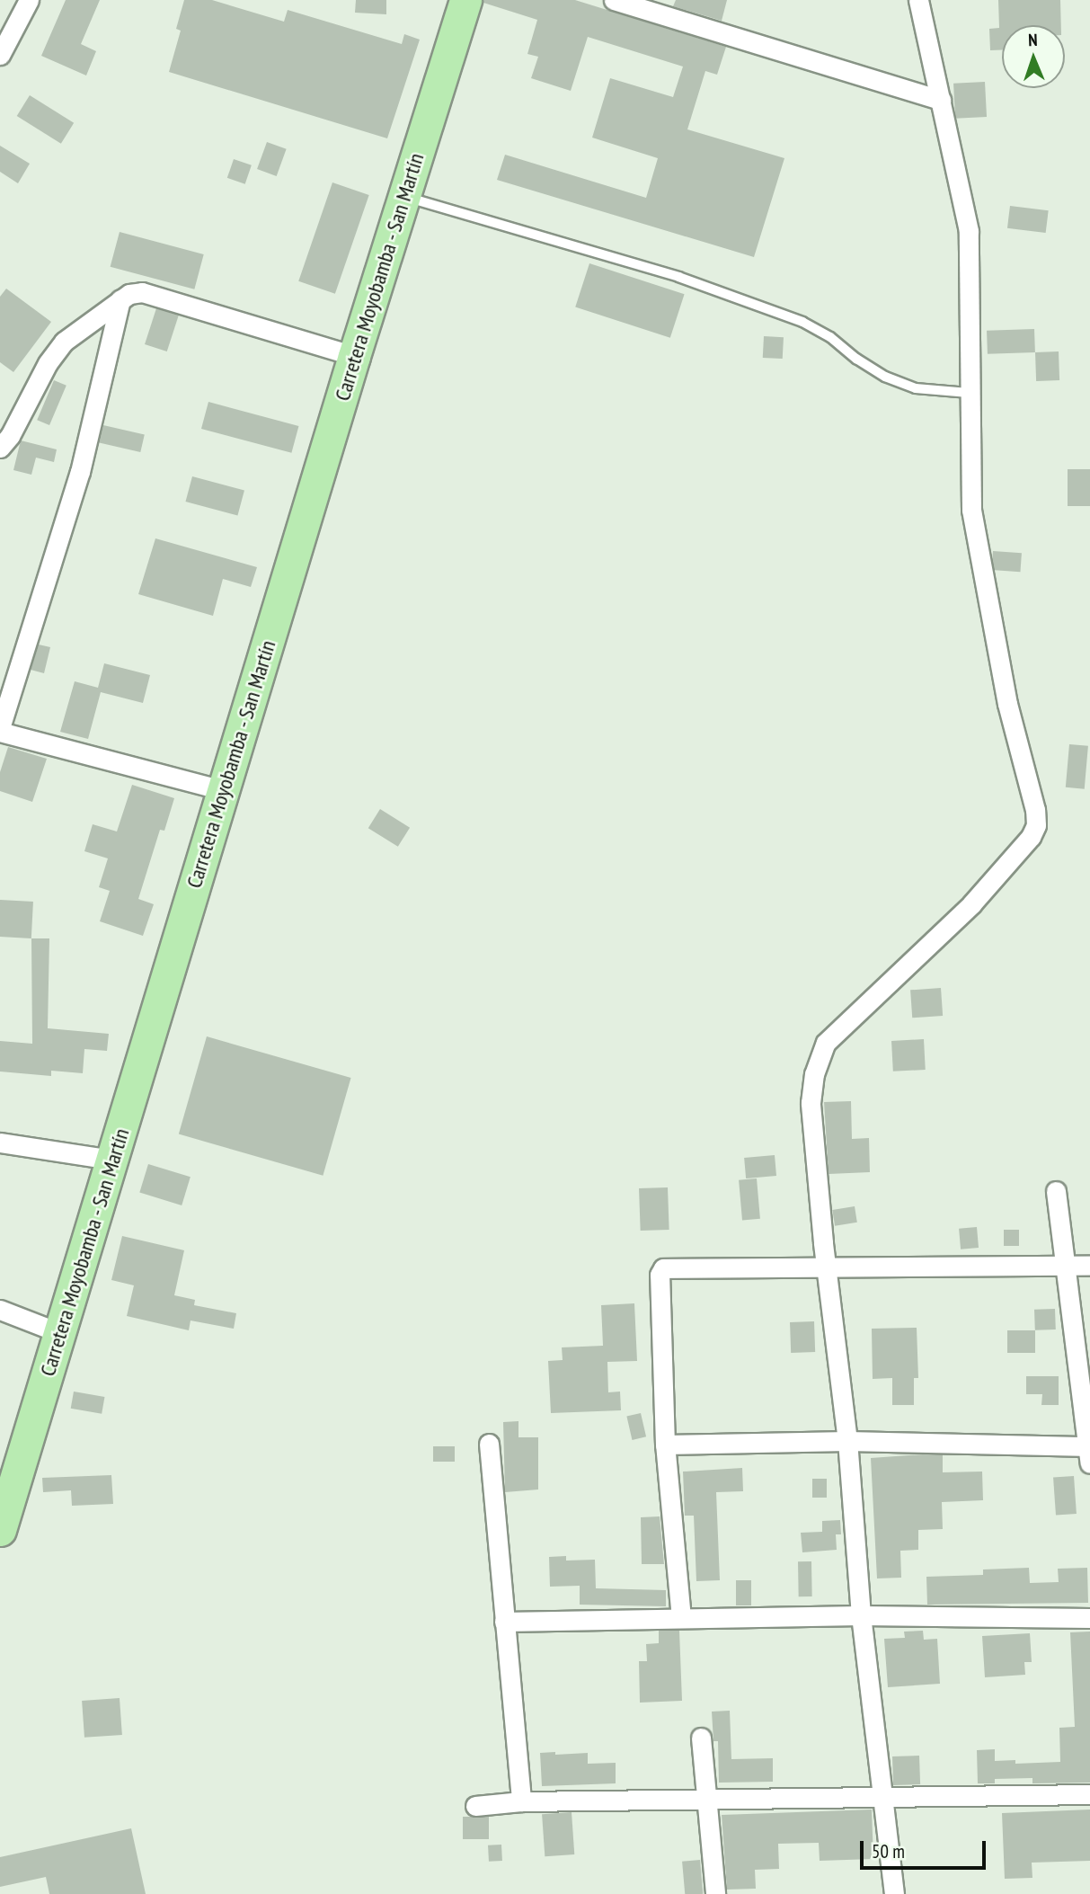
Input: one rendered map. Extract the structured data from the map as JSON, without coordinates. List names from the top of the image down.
{
  "streets": {
    "main road": ["Carretera Moyobamba - San Martín"]
  },
  "scale_bar": "50 m",
  "north": "top"
}
